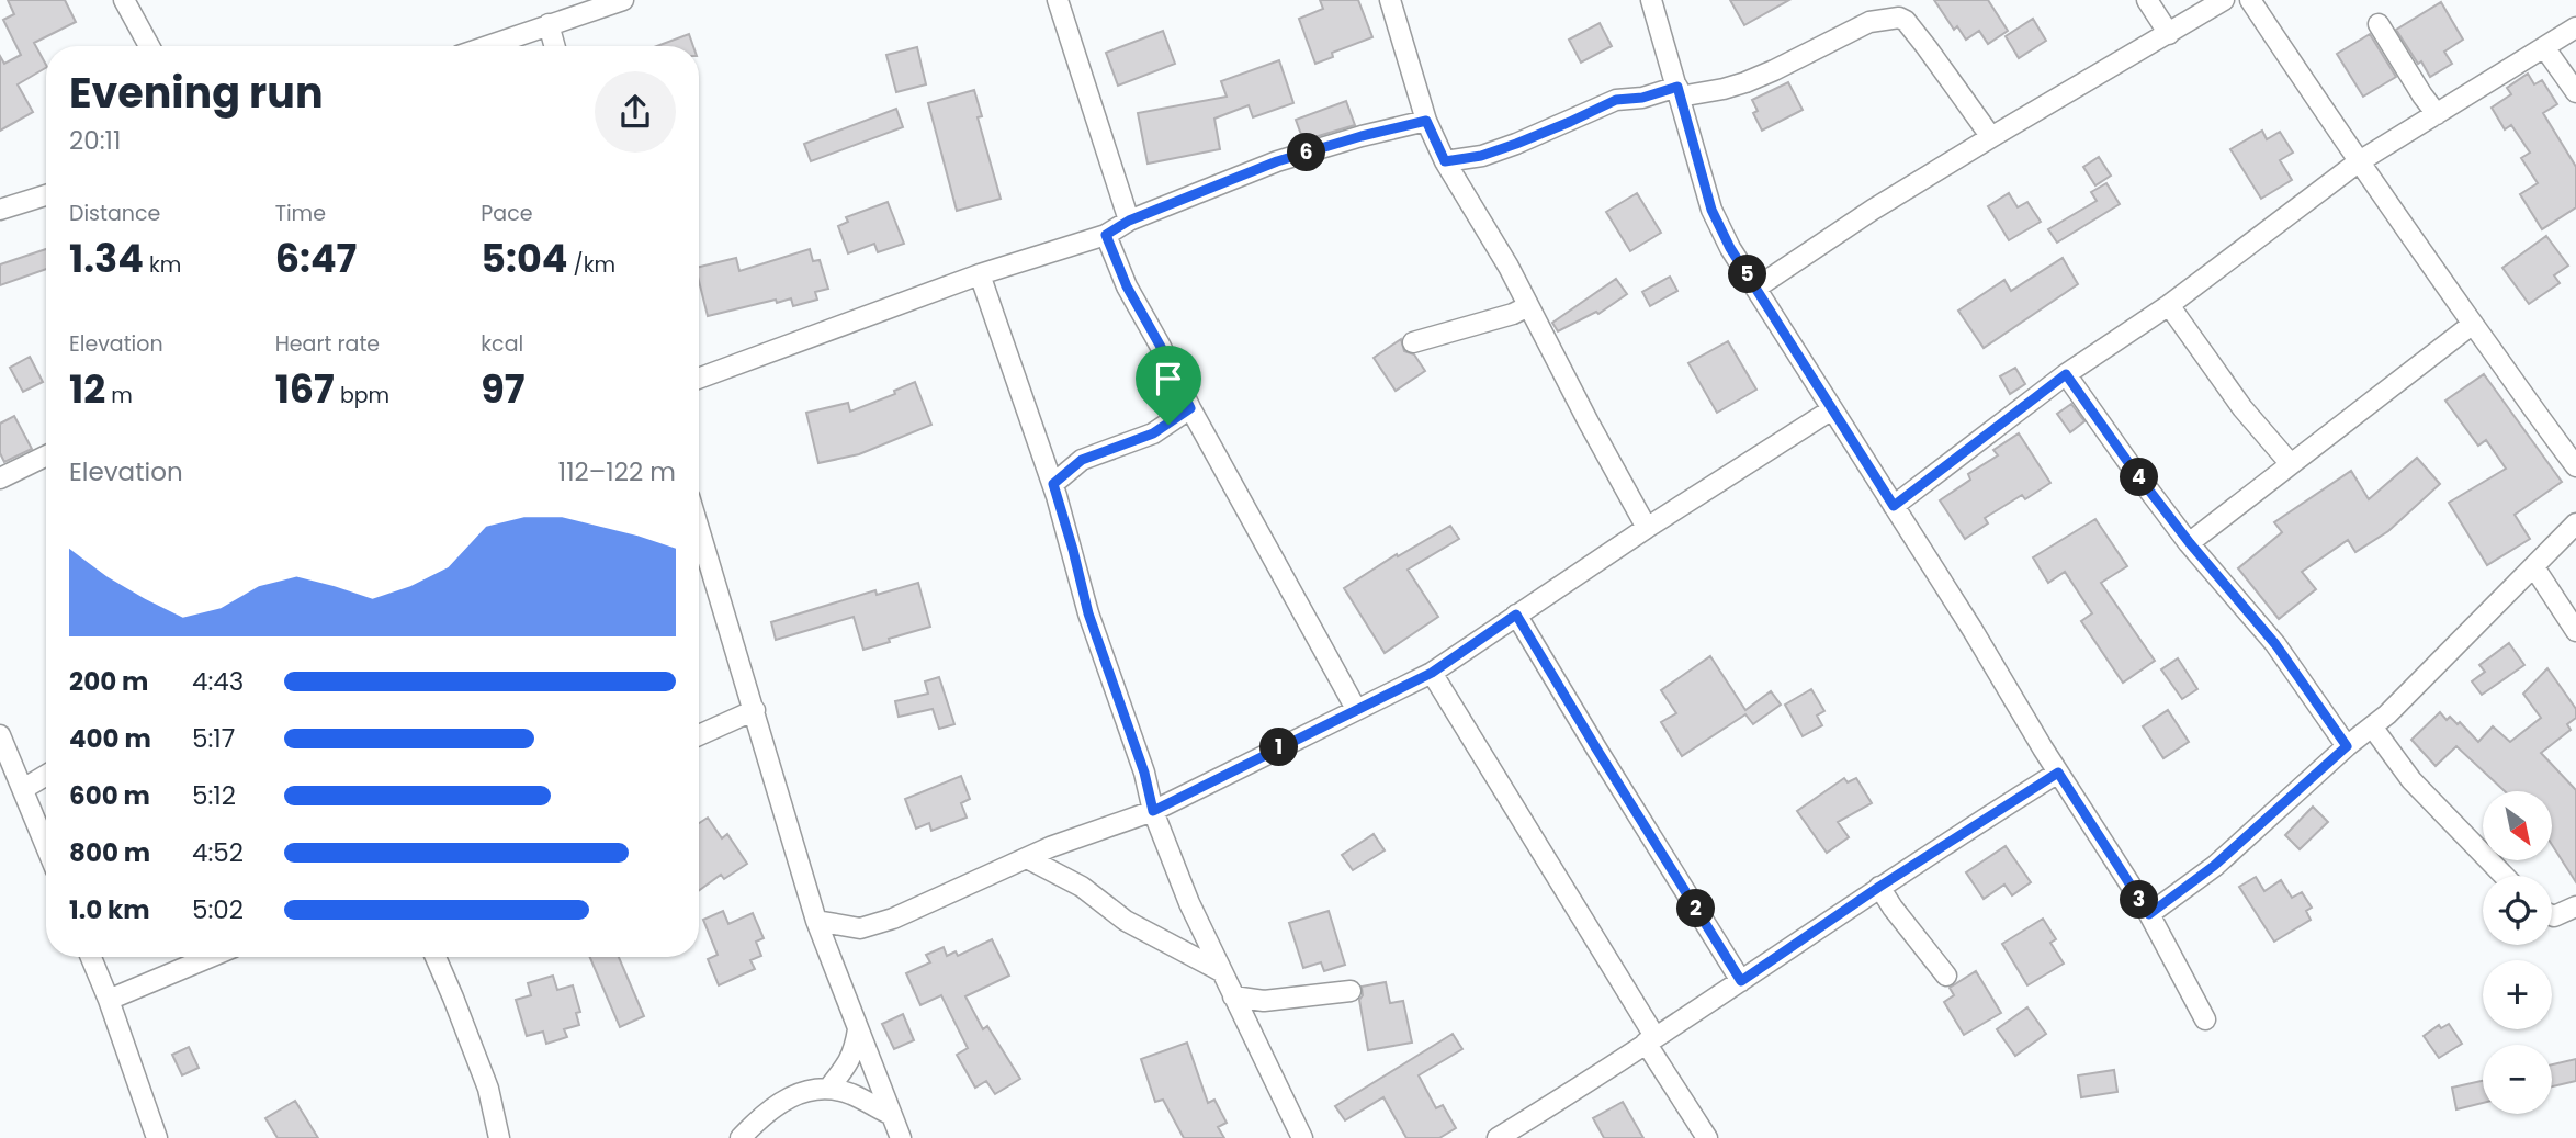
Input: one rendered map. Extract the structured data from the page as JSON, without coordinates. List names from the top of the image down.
{
  "north": "bottom right",
  "page": {
    "heading": ["Evening run", "20:11"],
    "pins": [
      "6",
      "5",
      "4",
      "1",
      "3",
      "2"
    ],
    "stats": [
      ["Distance", "1.34 km"],
      ["Time", "6:47"],
      ["Pace", "5:04 /km"],
      ["Elevation", "12 m"],
      ["Heart rate", "167 bpm"],
      ["kcal", "97"]
    ],
    "chart": ["Elevation", "112–122 m"],
    "list": [
      {
        "name": "200 m",
        "note": "4:43"
      },
      {
        "name": "400 m",
        "note": "5:17"
      },
      {
        "name": "600 m",
        "note": "5:12"
      },
      {
        "name": "800 m",
        "note": "4:52"
      },
      {
        "name": "1.0 km",
        "note": "5:02"
      }
    ],
    "map_buttons": ["+", "−"]
  }
}
